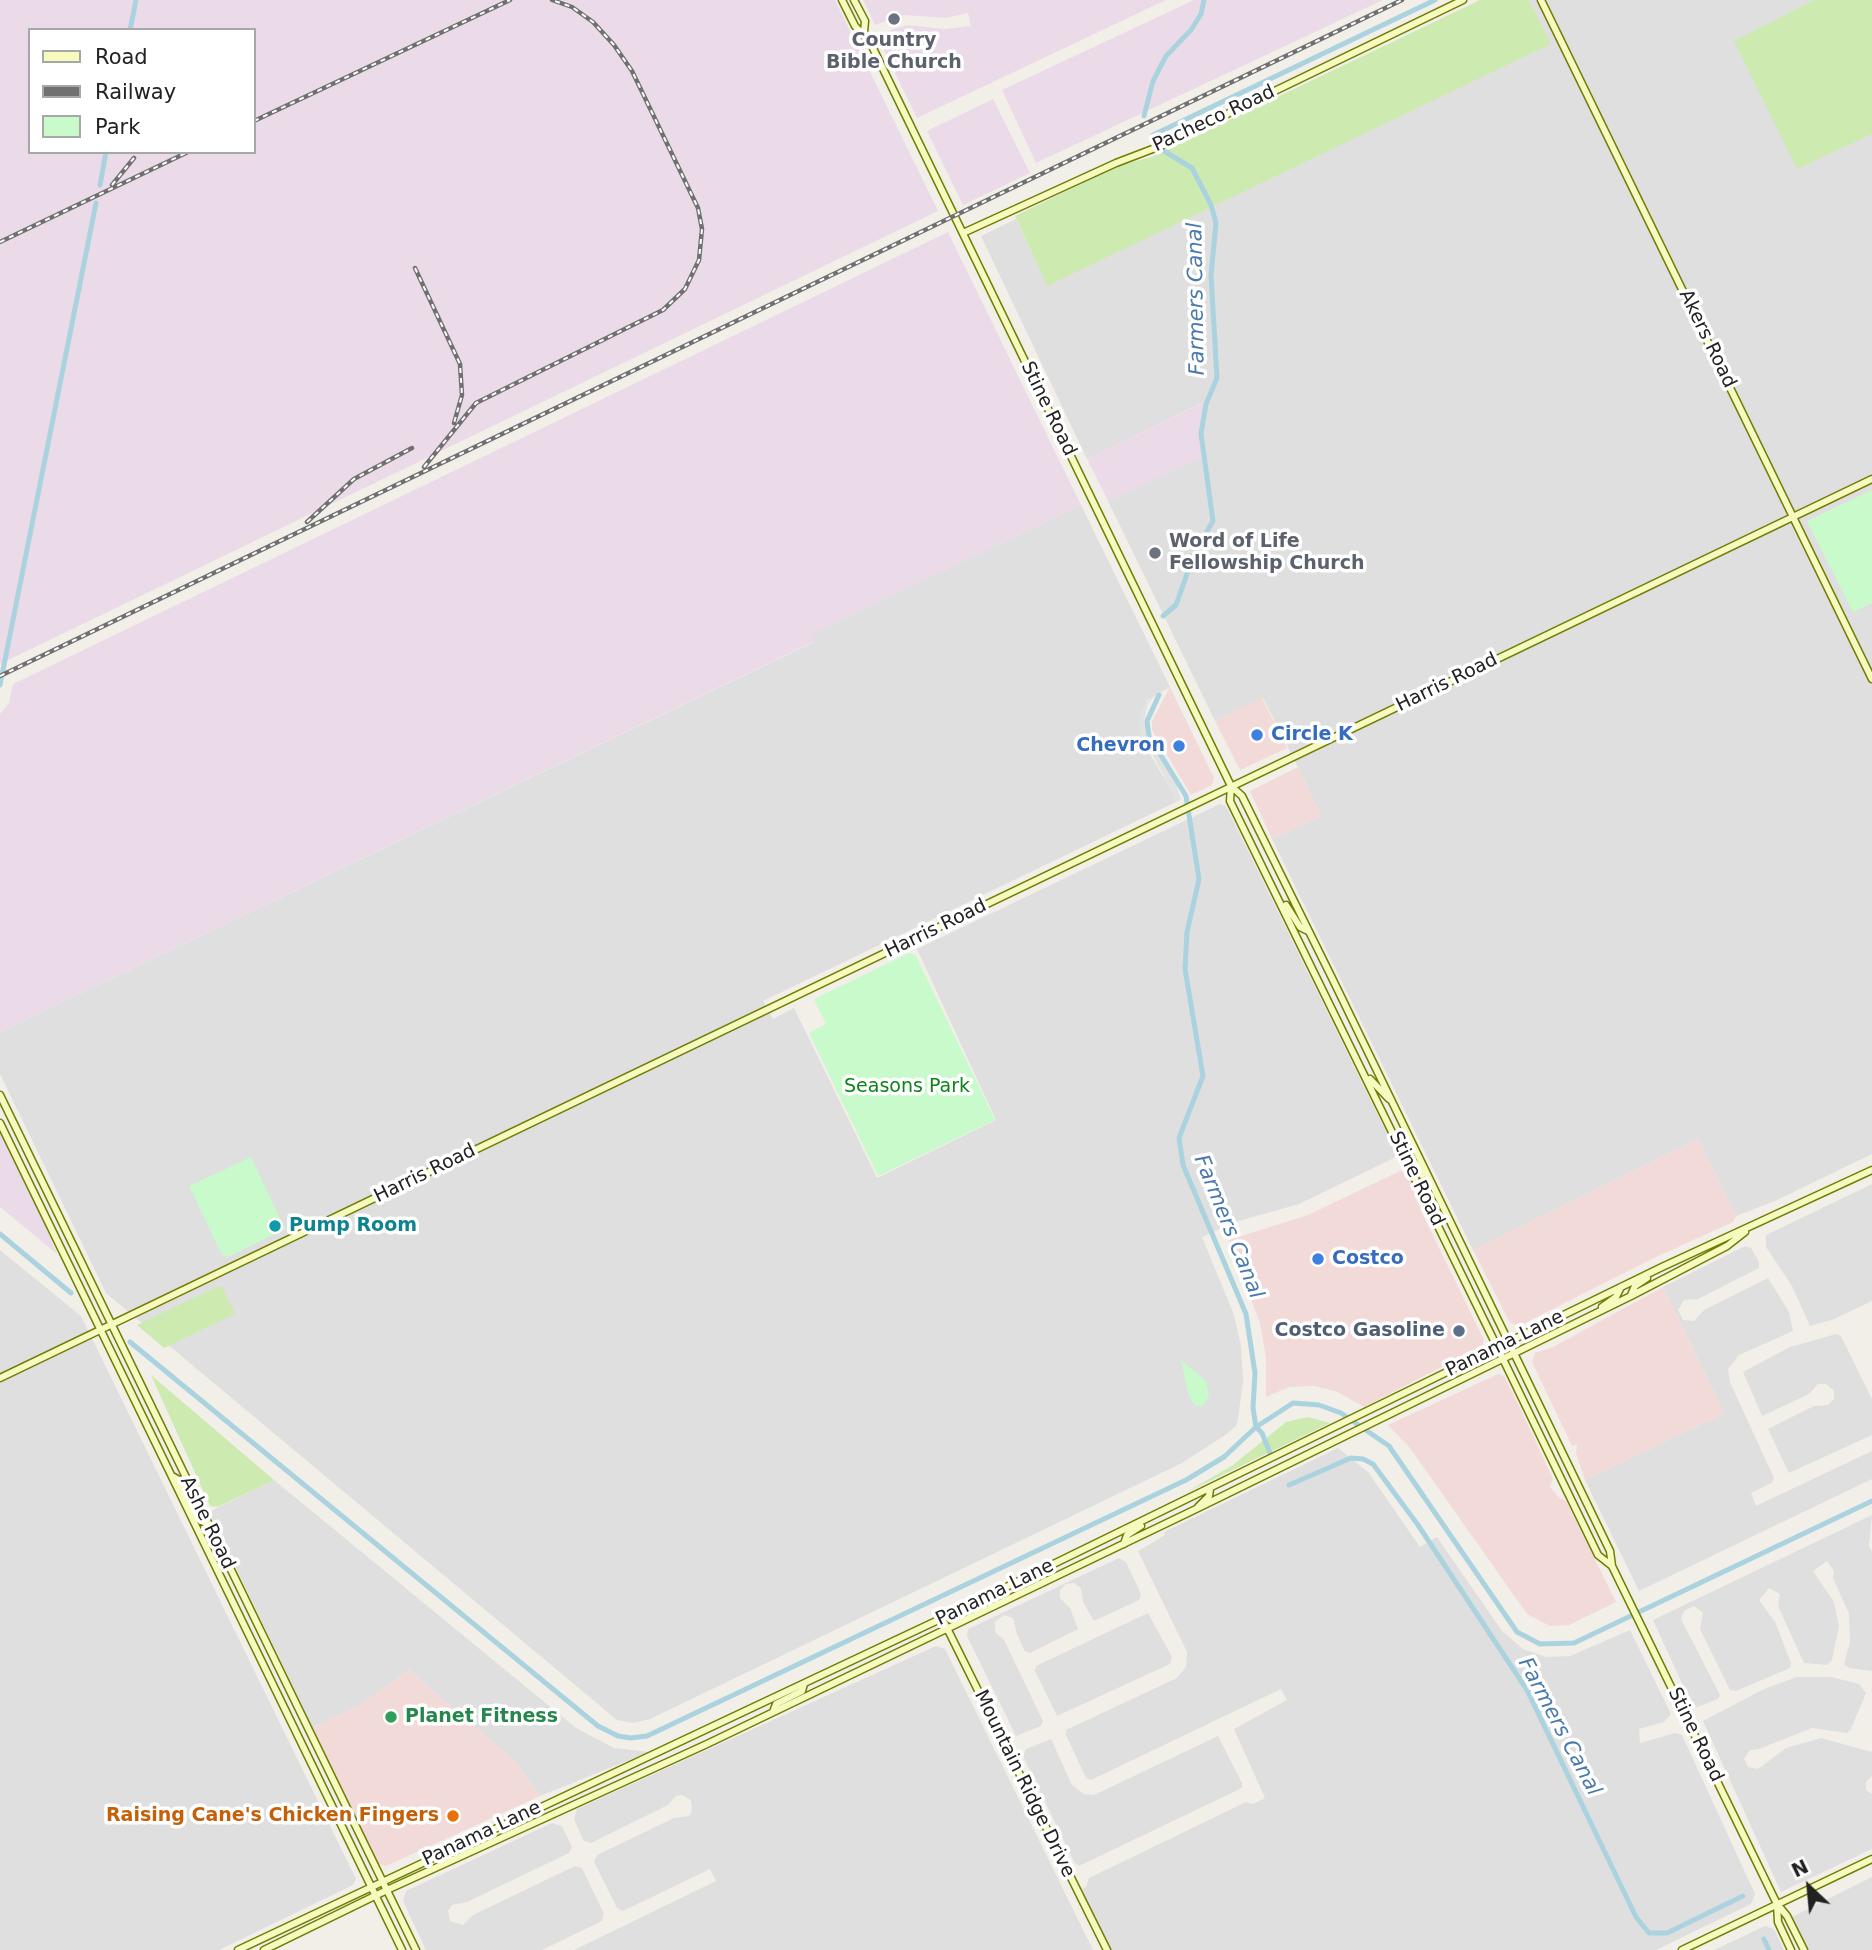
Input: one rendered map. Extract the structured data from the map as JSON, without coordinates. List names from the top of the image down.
{
  "streets": {
    "main road": [
      "Pacheco Road",
      "Akers Road",
      "Stine Road",
      "Harris Road",
      "Panama Lane",
      "Ashe Road",
      "Mountain Ridge Drive"
    ]
  },
  "crossings": [
    ["Pacheco Road", "Stine Road"],
    ["Akers Road", "Harris Road"],
    ["Stine Road", "Harris Road"],
    ["Stine Road", "Panama Lane"],
    ["Harris Road", "Ashe Road"],
    ["Panama Lane", "Ashe Road"],
    ["Panama Lane", "Mountain Ridge Drive"]
  ],
  "water": ["Farmers Canal"],
  "parks": ["Seasons Park"],
  "places": [
    "Country Bible Church",
    "Word of Life Fellowship Church",
    "Circle K",
    "Chevron",
    "Pump Room",
    "Costco",
    "Costco Gasoline",
    "Planet Fitness",
    "Raising Cane's Chicken Fingers"
  ],
  "legend": ["Road", "Railway", "Park"],
  "north": "top left"
}
